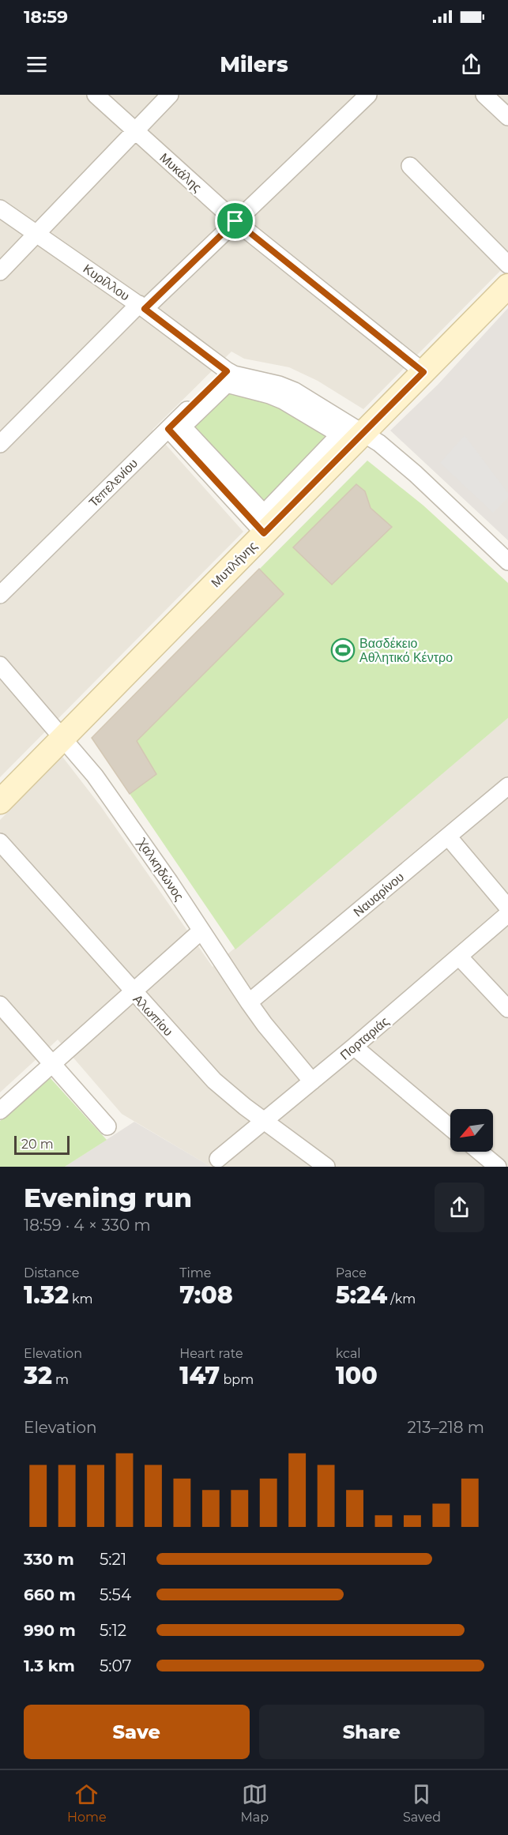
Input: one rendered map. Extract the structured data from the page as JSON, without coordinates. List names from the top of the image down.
{
  "streets": {
    "street": [
      "Μυκάλης",
      "Κυρίλλου",
      "Τεπελενίου",
      "Μυτιλήνης",
      "Χαλκηδώνος",
      "Ναυαρίνου",
      "Αλωπίου",
      "Πορταριάς"
    ]
  },
  "crossings": [
    ["Μυκάλης", "Μυτιλήνης"],
    ["Κυρίλλου", "Τεπελενίου"],
    ["Κυρίλλου", "Μυτιλήνης"],
    ["Μυτιλήνης", "Χαλκηδώνος"],
    ["Χαλκηδώνος", "Ναυαρίνου"],
    ["Χαλκηδώνος", "Πορταριάς"],
    ["Αλωπίου", "Πορταριάς"]
  ],
  "places": {
    "sports": ["Βασδέκειο Αθλητικό Κέντρο"]
  },
  "scale_bar": "20 m",
  "north": "bottom left",
  "page": {
    "status": "18:59",
    "header": "Milers",
    "scale": "20 m",
    "heading": ["Evening run", "18:59 · 4 × 330 m"],
    "stats": [
      ["Distance", "1.32 km"],
      ["Time", "7:08"],
      ["Pace", "5:24 /km"],
      ["Elevation", "32 m"],
      ["Heart rate", "147 bpm"],
      ["kcal", "100"]
    ],
    "chart": ["Elevation", "213–218 m"],
    "list": [
      {
        "name": "330 m",
        "note": "5:21"
      },
      {
        "name": "660 m",
        "note": "5:54"
      },
      {
        "name": "990 m",
        "note": "5:12"
      },
      {
        "name": "1.3 km",
        "note": "5:07"
      }
    ],
    "buttons": ["Save", "Share"],
    "tabs": ["Home", "Map", "Saved"]
  }
}
